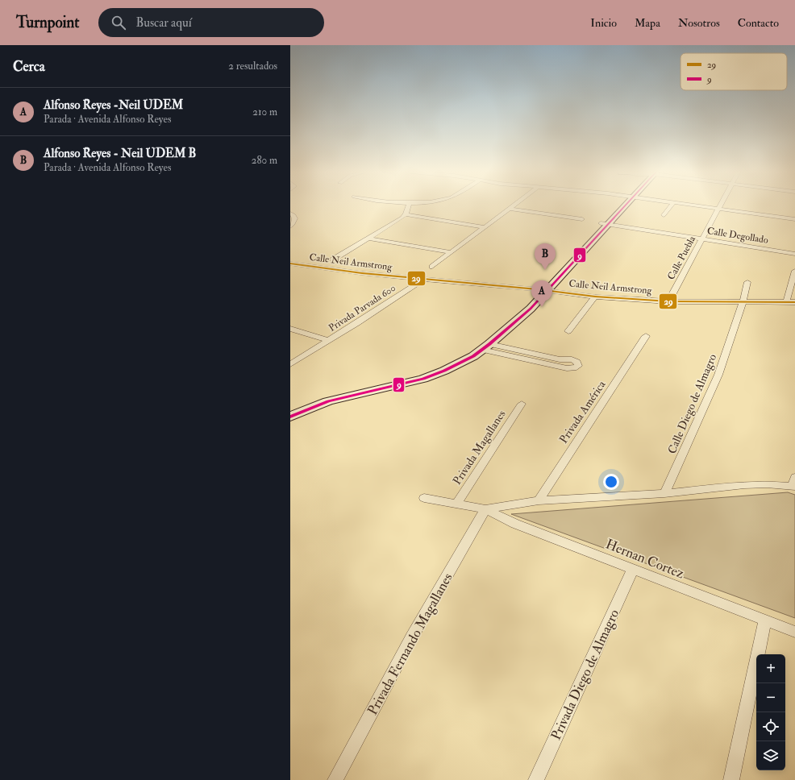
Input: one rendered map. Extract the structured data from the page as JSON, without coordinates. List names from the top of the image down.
{
  "streets": {
    "street": [
      "Calle Degollado",
      "Calle Puebla",
      "Calle Neil Armstrong",
      "Privada Parvada 600",
      "Calle Diego de Almagro",
      "Privada América",
      "Privada Magallanes",
      "Hernan Cortez",
      "Privada Fernando Magallanes",
      "Privada Diego de Almagro"
    ]
  },
  "crossings": [
    ["Calle Degollado", "Calle Puebla"],
    ["Calle Puebla", "Calle Neil Armstrong"],
    ["Calle Neil Armstrong", "Privada Parvada 600"],
    ["Calle Neil Armstrong", "Calle Diego de Almagro"],
    ["Hernan Cortez", "Privada Fernando Magallanes"],
    ["Hernan Cortez", "Privada Diego de Almagro"]
  ],
  "lines": ["transit line 9", "transit line 29"],
  "legend": ["29", "9"],
  "page": {
    "header": "Turnpoint",
    "search": "Buscar aquí",
    "nav": [
      "Inicio",
      "Mapa",
      "Nosotros",
      "Contacto"
    ],
    "heading": ["Cerca", "2 resultados"],
    "list": [
      {
        "mark": "A",
        "name": "Alfonso Reyes -Neil UDEM",
        "note": "Parada · Avenida Alfonso Reyes",
        "value": "210 m"
      },
      {
        "mark": "B",
        "name": "Alfonso Reyes - Neil UDEM B",
        "note": "Parada · Avenida Alfonso Reyes",
        "value": "280 m"
      }
    ],
    "pins": ["B", "A"],
    "map_buttons": ["+", "−"]
  }
}
